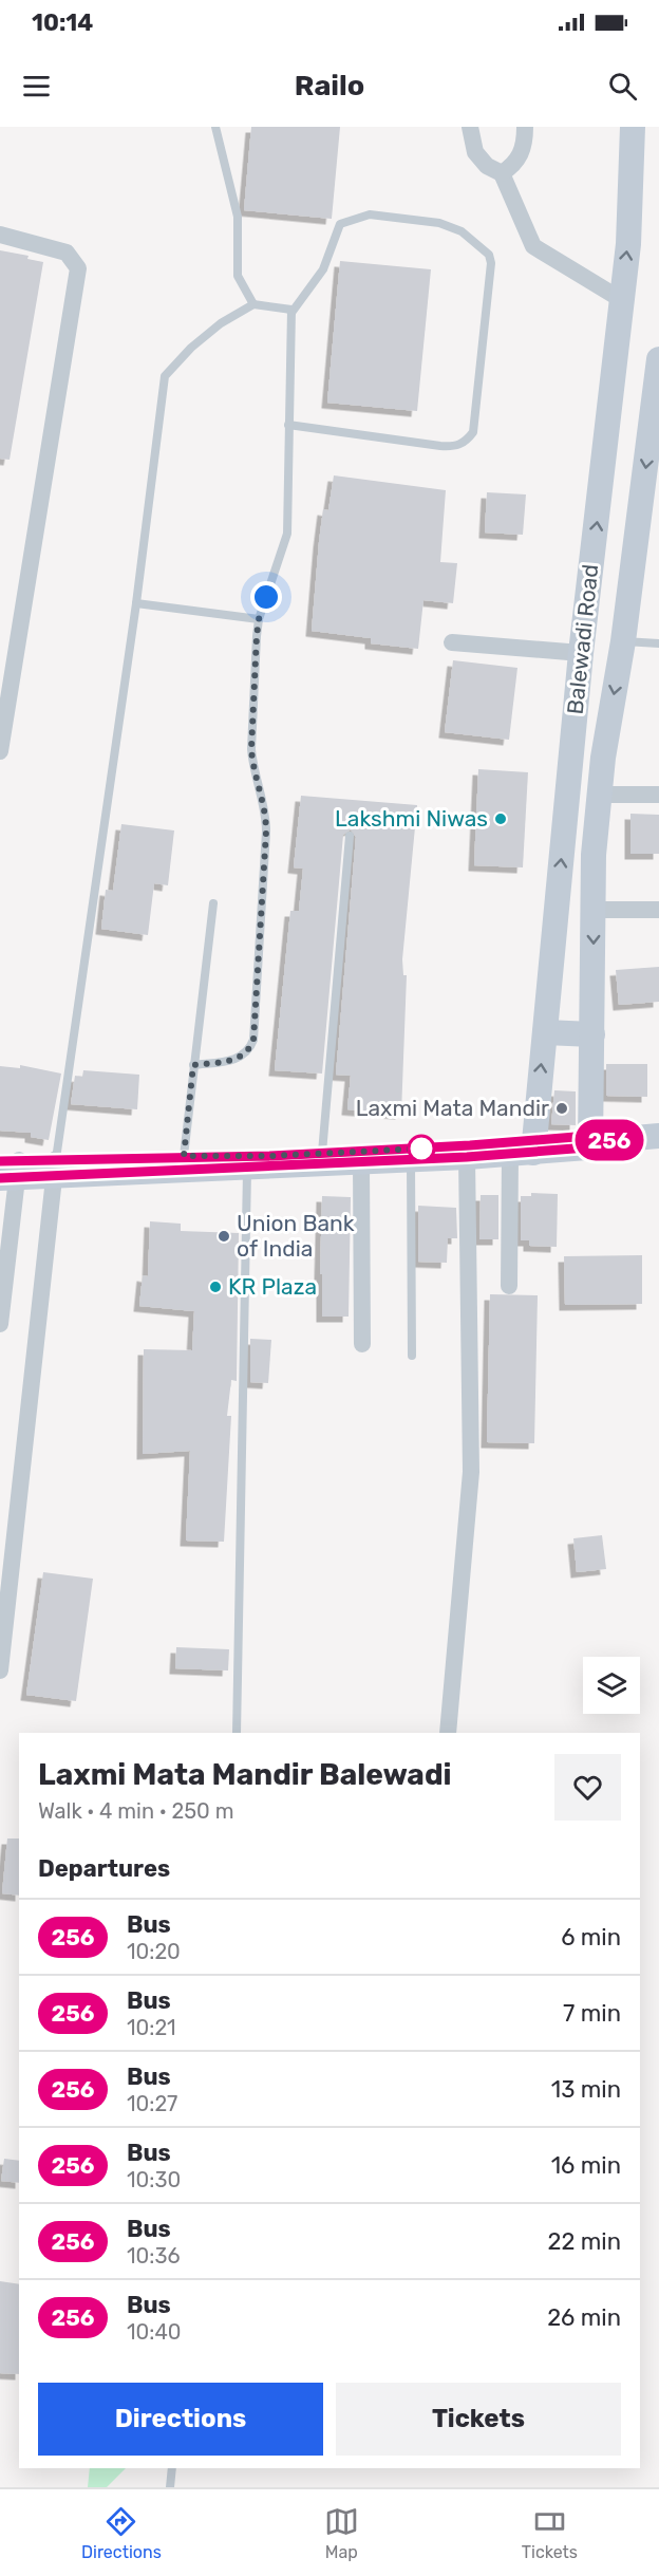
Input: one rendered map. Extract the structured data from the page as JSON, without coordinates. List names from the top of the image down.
{
  "streets": {
    "main road": ["Balewadi Road"]
  },
  "places": [
    "Lakshmi Niwas",
    "Laxmi Mata Mandir",
    "Union Bank of India",
    "KR Plaza"
  ],
  "lines": ["bus line 256"],
  "page": {
    "status": "10:14",
    "header": "Railo",
    "on_map": "256",
    "heading": [
      ["Laxmi Mata Mandir Balewadi", "Walk · 4 min · 250 m"],
      "Departures"
    ],
    "list": [
      {
        "mark": "256",
        "name": "Bus",
        "note": "10:20",
        "value": "6 min"
      },
      {
        "mark": "256",
        "name": "Bus",
        "note": "10:21",
        "value": "7 min"
      },
      {
        "mark": "256",
        "name": "Bus",
        "note": "10:27",
        "value": "13 min"
      },
      {
        "mark": "256",
        "name": "Bus",
        "note": "10:30",
        "value": "16 min"
      },
      {
        "mark": "256",
        "name": "Bus",
        "note": "10:36",
        "value": "22 min"
      },
      {
        "mark": "256",
        "name": "Bus",
        "note": "10:40",
        "value": "26 min"
      }
    ],
    "buttons": ["Directions", "Tickets"],
    "tabs": ["Directions", "Map", "Tickets"]
  }
}
